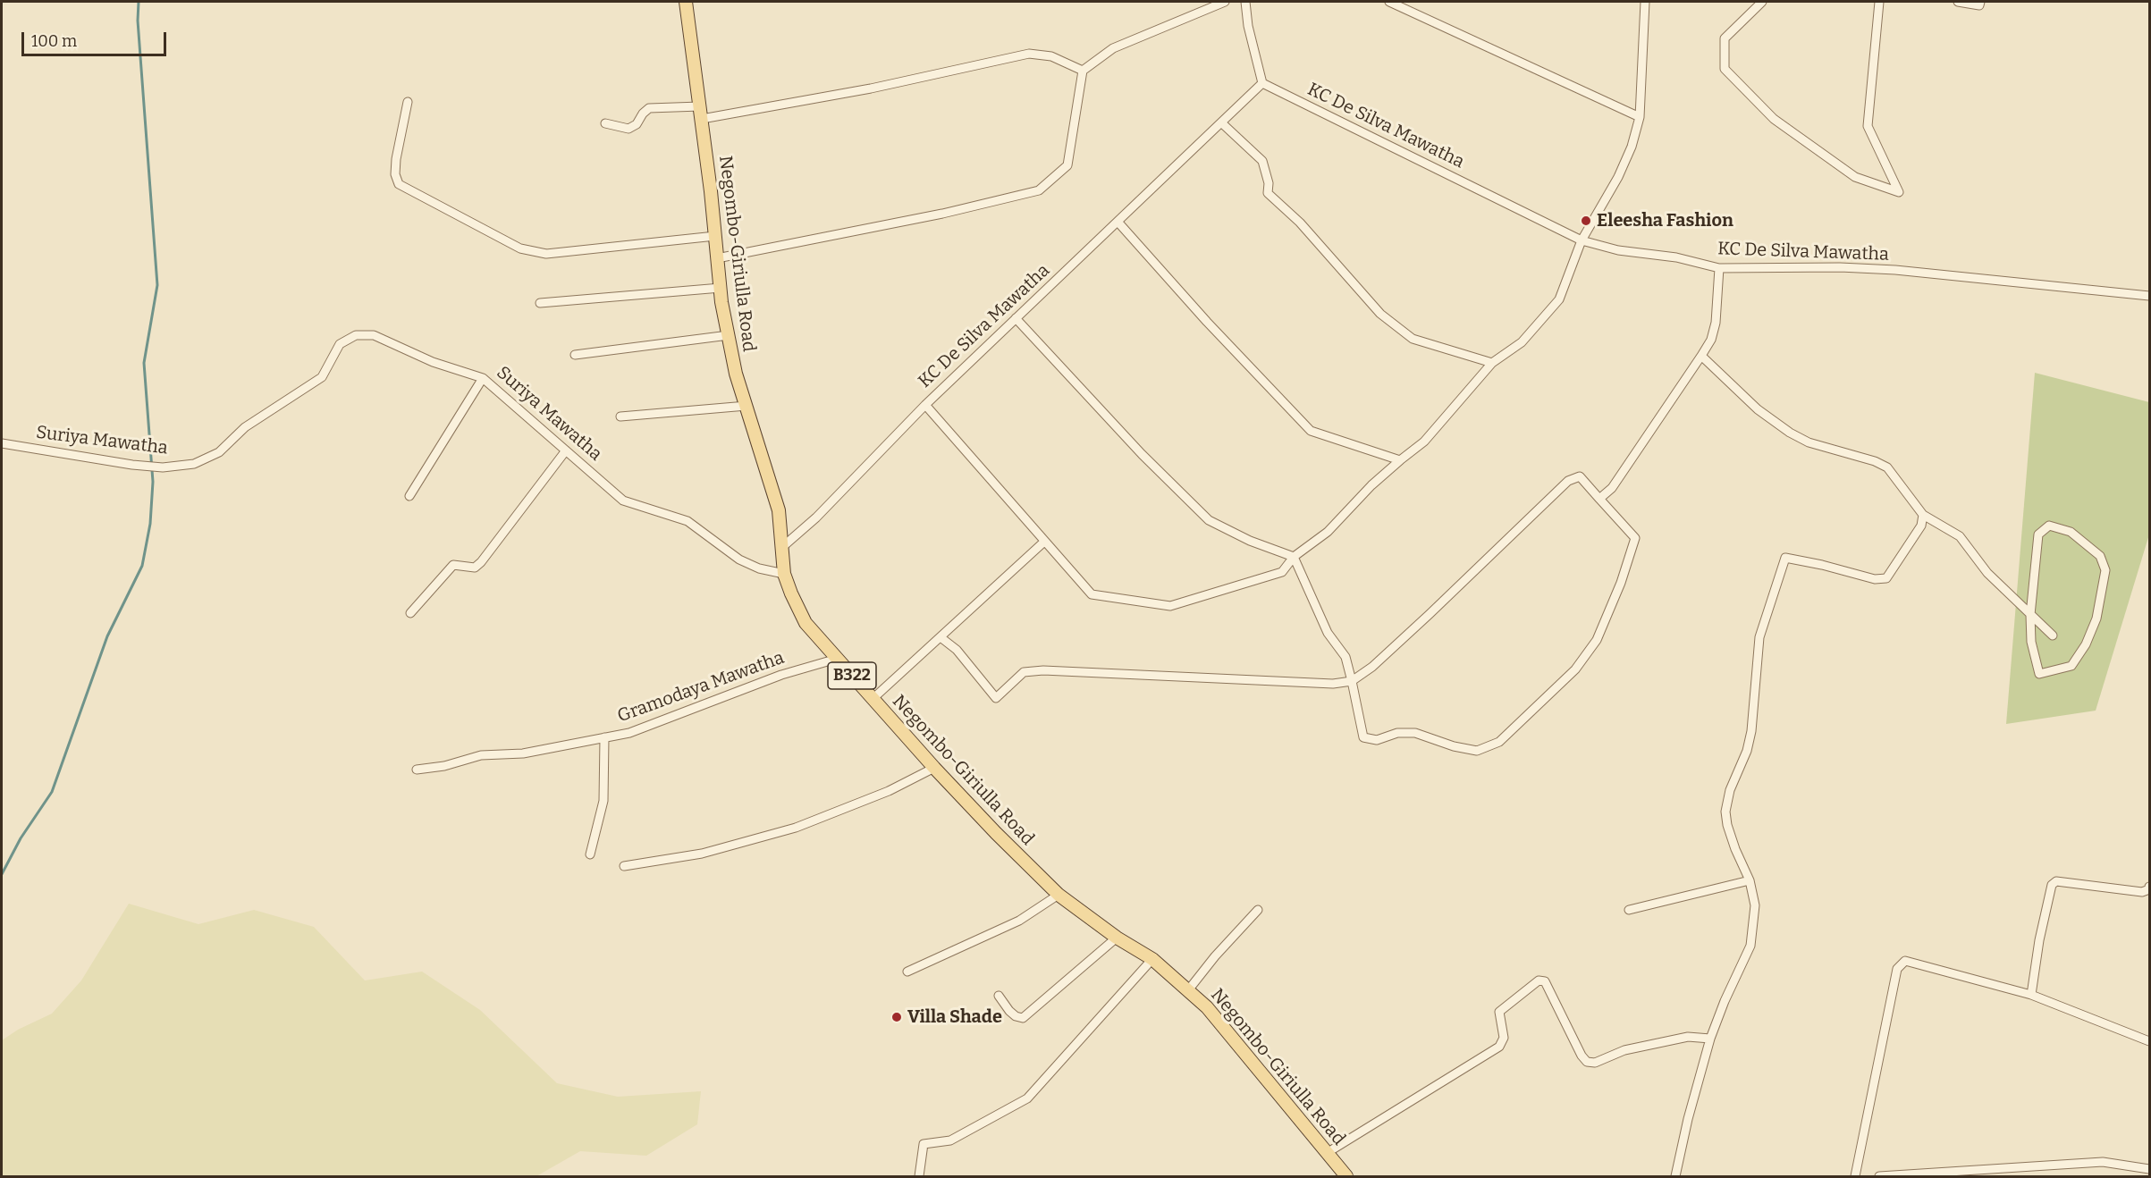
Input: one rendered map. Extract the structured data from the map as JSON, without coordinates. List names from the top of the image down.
{
  "streets": {
    "main road": ["Negombo-Giriulla Road", "B322"],
    "street": ["KC De Silva Mawatha", "Suriya Mawatha", "Gramodaya Mawatha"]
  },
  "crossings": [
    ["KC De Silva Mawatha", "Negombo-Giriulla Road"],
    ["Negombo-Giriulla Road", "Suriya Mawatha"],
    ["Negombo-Giriulla Road", "Gramodaya Mawatha"]
  ],
  "places": ["Eleesha Fashion", "Villa Shade"],
  "scale_bar": "100 m"
}
